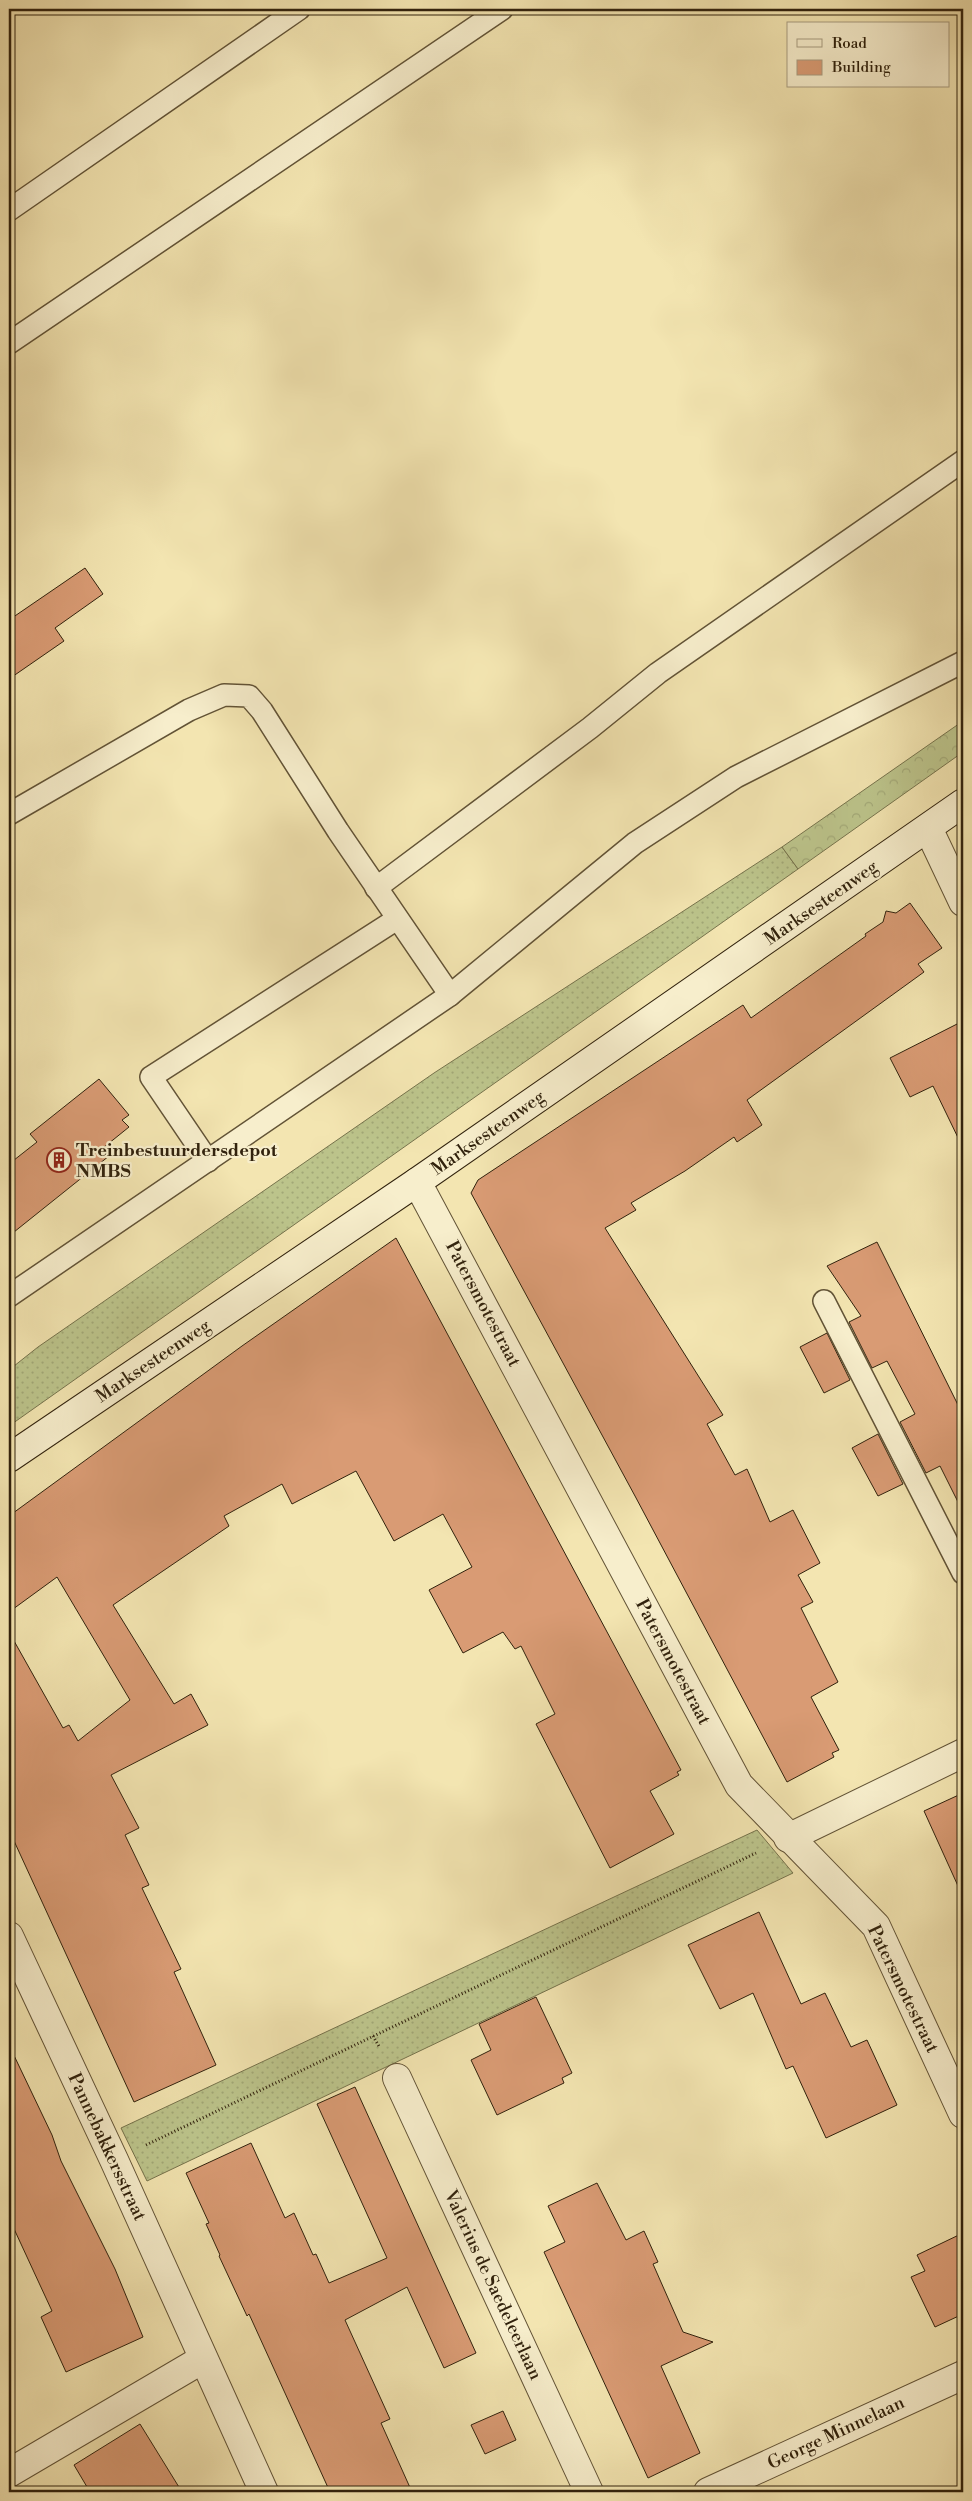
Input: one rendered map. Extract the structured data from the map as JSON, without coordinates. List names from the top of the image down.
{
  "streets": {
    "street": [
      "Marksesteenweg",
      "Patersmotestraat",
      "Pannebakkersstraat",
      "Valerius de Saedeleerlaan",
      "George Minnelaan"
    ]
  },
  "crossings": [
    ["Marksesteenweg", "Patersmotestraat"]
  ],
  "places": {
    "building": ["Treinbestuurdersdepot NMBS"]
  },
  "legend": ["Road", "Building"]
}
